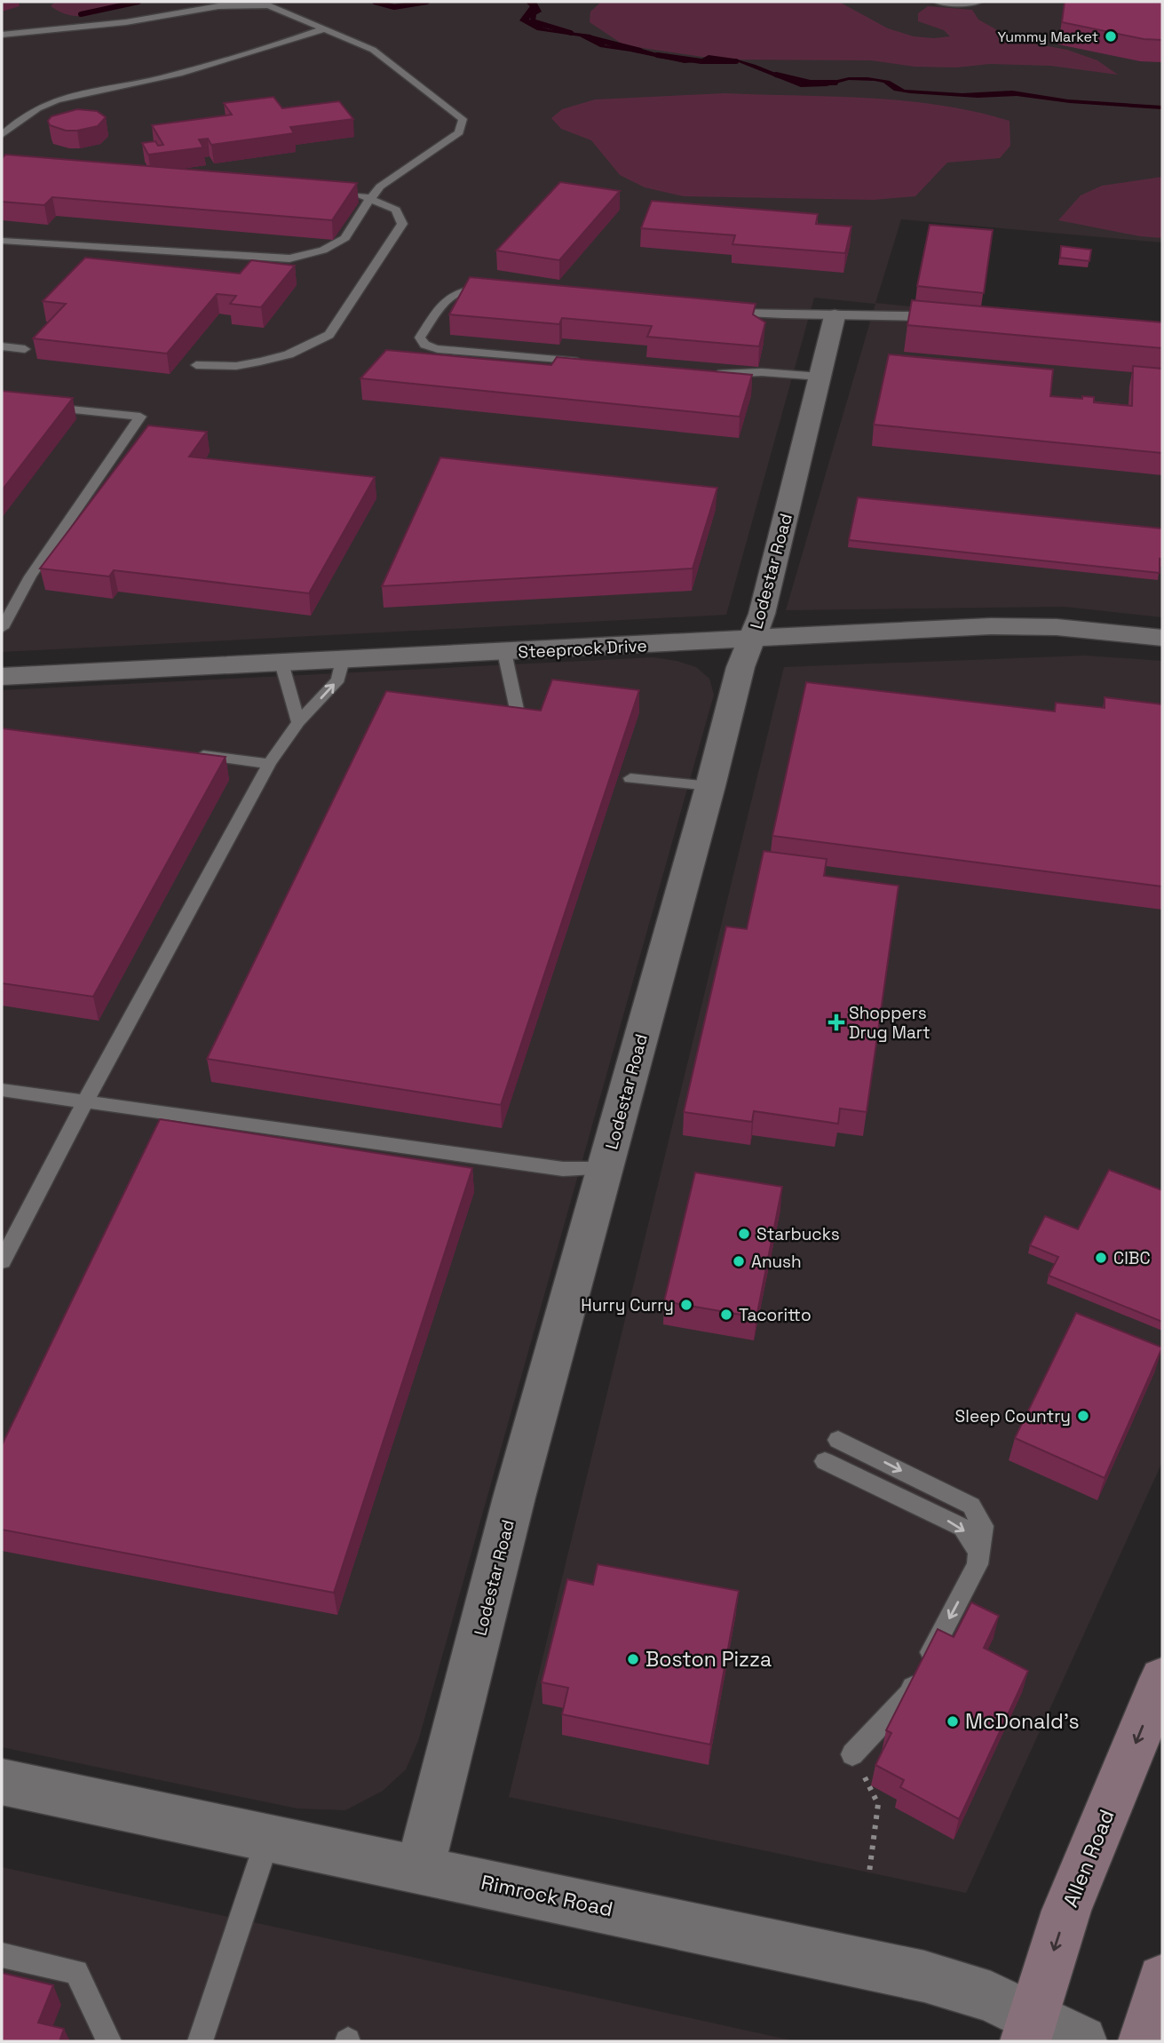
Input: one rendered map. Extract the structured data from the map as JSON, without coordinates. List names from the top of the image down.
{
  "streets": {
    "main road": ["Allen Road"],
    "street": ["Lodestar Road", "Steeprock Drive", "Rimrock Road"]
  },
  "crossings": [
    ["Lodestar Road", "Steeprock Drive"],
    ["Lodestar Road", "Rimrock Road"],
    ["Allen Road", "Rimrock Road"]
  ],
  "one_way": ["Allen Road"],
  "places": {
    "other": [
      "Yummy Market",
      "Starbucks",
      "CIBC",
      "Anush",
      "Hurry Curry",
      "Tacoritto",
      "Sleep Country",
      "Boston Pizza",
      "McDonald's"
    ],
    "health": ["Shoppers Drug Mart"]
  }
}
